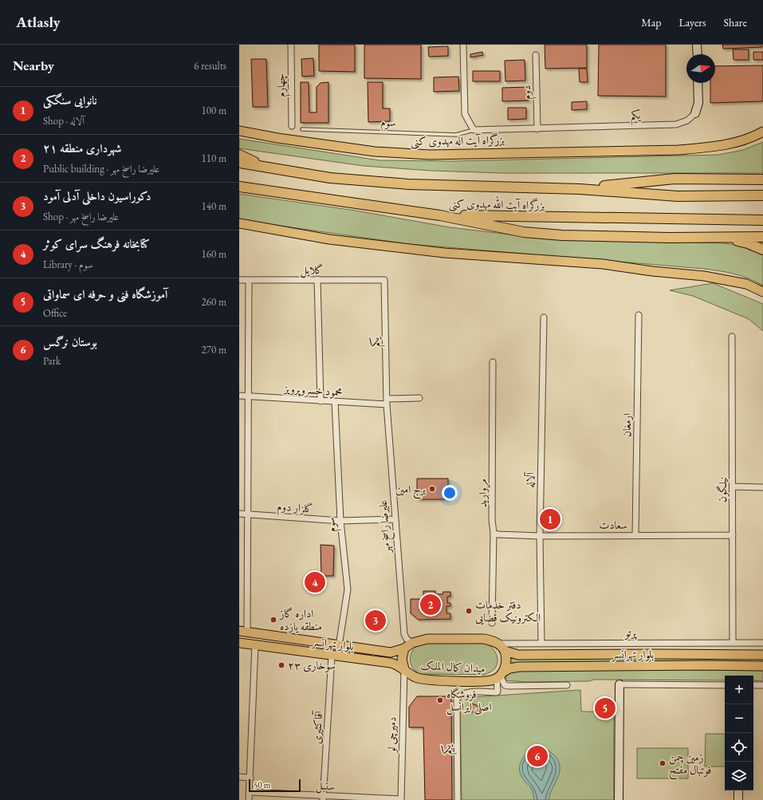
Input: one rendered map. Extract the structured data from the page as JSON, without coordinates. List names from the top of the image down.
{
  "streets": {
    "highway": ["بزرگراه آیت الله مهدوی کنی"],
    "main road": ["بزرگراه آیت اله مهدوی کنی", "بلوار تهرانسر", "میدان کمال الملک"],
    "street": [
      "چهارم",
      "دوم",
      "یکم",
      "سوم",
      "گلایل",
      "محمود خسروپرویز",
      "ارمغان",
      "آلاله",
      "نیلگون",
      "مروارید",
      "گلزار دوم",
      "سعادت",
      "علیرضا راسخ مهر",
      "پرتو",
      "آقاکثیری",
      "دمیرچی لو",
      "سنبل"
    ]
  },
  "crossings": [
    ["دوم", "یکم"],
    ["دوم", "سوم"],
    ["یکم", "سوم"],
    ["یکم", "گلایل"],
    ["یکم", "محمود خسروپرویز"],
    ["یکم", "علیرضا راسخ مهر"],
    ["یکم", "بلوار تهرانسر"],
    ["یکم", "میدان کمال الملک"],
    ["سوم", "محمود خسروپرویز"],
    ["سوم", "گلزار دوم"],
    ["سوم", "بلوار تهرانسر"],
    ["محمود خسروپرویز", "علیرضا راسخ مهر"],
    ["ارمغان", "سعادت"],
    ["آلاله", "سعادت"],
    ["آلاله", "پرتو"],
    ["نیلگون", "سعادت"],
    ["نیلگون", "پرتو"],
    ["مروارید", "سعادت"],
    ["گلزار دوم", "علیرضا راسخ مهر"],
    ["بلوار تهرانسر", "میدان کمال الملک"],
    ["بلوار تهرانسر", "آقاکثیری"],
    ["بلوار تهرانسر", "دمیرچی لو"],
    ["میدان کمال الملک", "دمیرچی لو"],
    ["آقاکثیری", "سنبل"],
    ["دمیرچی لو", "سنبل"]
  ],
  "places": [
    "برج امین",
    "دفتر خدمات الکترونیک قضایی",
    "اداره گاز منطقه یازده",
    "سوخاری ۲۳",
    "فروشگاه اصلی ایرانسل",
    "زمین چمن فوتبال مفتح"
  ],
  "scale_bar": "50 m",
  "north": "right",
  "page": {
    "header": "Atlasly",
    "nav": ["Map", "Layers", "Share"],
    "heading": ["Nearby", "6 results"],
    "list": [
      {
        "mark": "1",
        "name": "نانوایی سنگکی",
        "note": "Shop · آلاله",
        "value": "100 m"
      },
      {
        "mark": "2",
        "name": "شهرداری منطقه ۲۱",
        "note": "Public building · علیرضا راسخ مهر",
        "value": "110 m"
      },
      {
        "mark": "3",
        "name": "دکوراسیون داخلی آدلی آمود",
        "note": "Shop · علیرضا راسخ مهر",
        "value": "140 m"
      },
      {
        "mark": "4",
        "name": "کتابخانه فرهنگ سرای کوثر",
        "note": "Library · سوم",
        "value": "160 m"
      },
      {
        "mark": "5",
        "name": "آموزشگاه فنی و حرفه ای سماواتی",
        "note": "Office",
        "value": "260 m"
      },
      {
        "mark": "6",
        "name": "بوستان نرگس",
        "note": "Park",
        "value": "270 m"
      }
    ],
    "pins": [
      "1",
      "4",
      "2",
      "3",
      "5",
      "6"
    ],
    "map_buttons": ["+", "−"],
    "scale": "50 m"
  }
}
